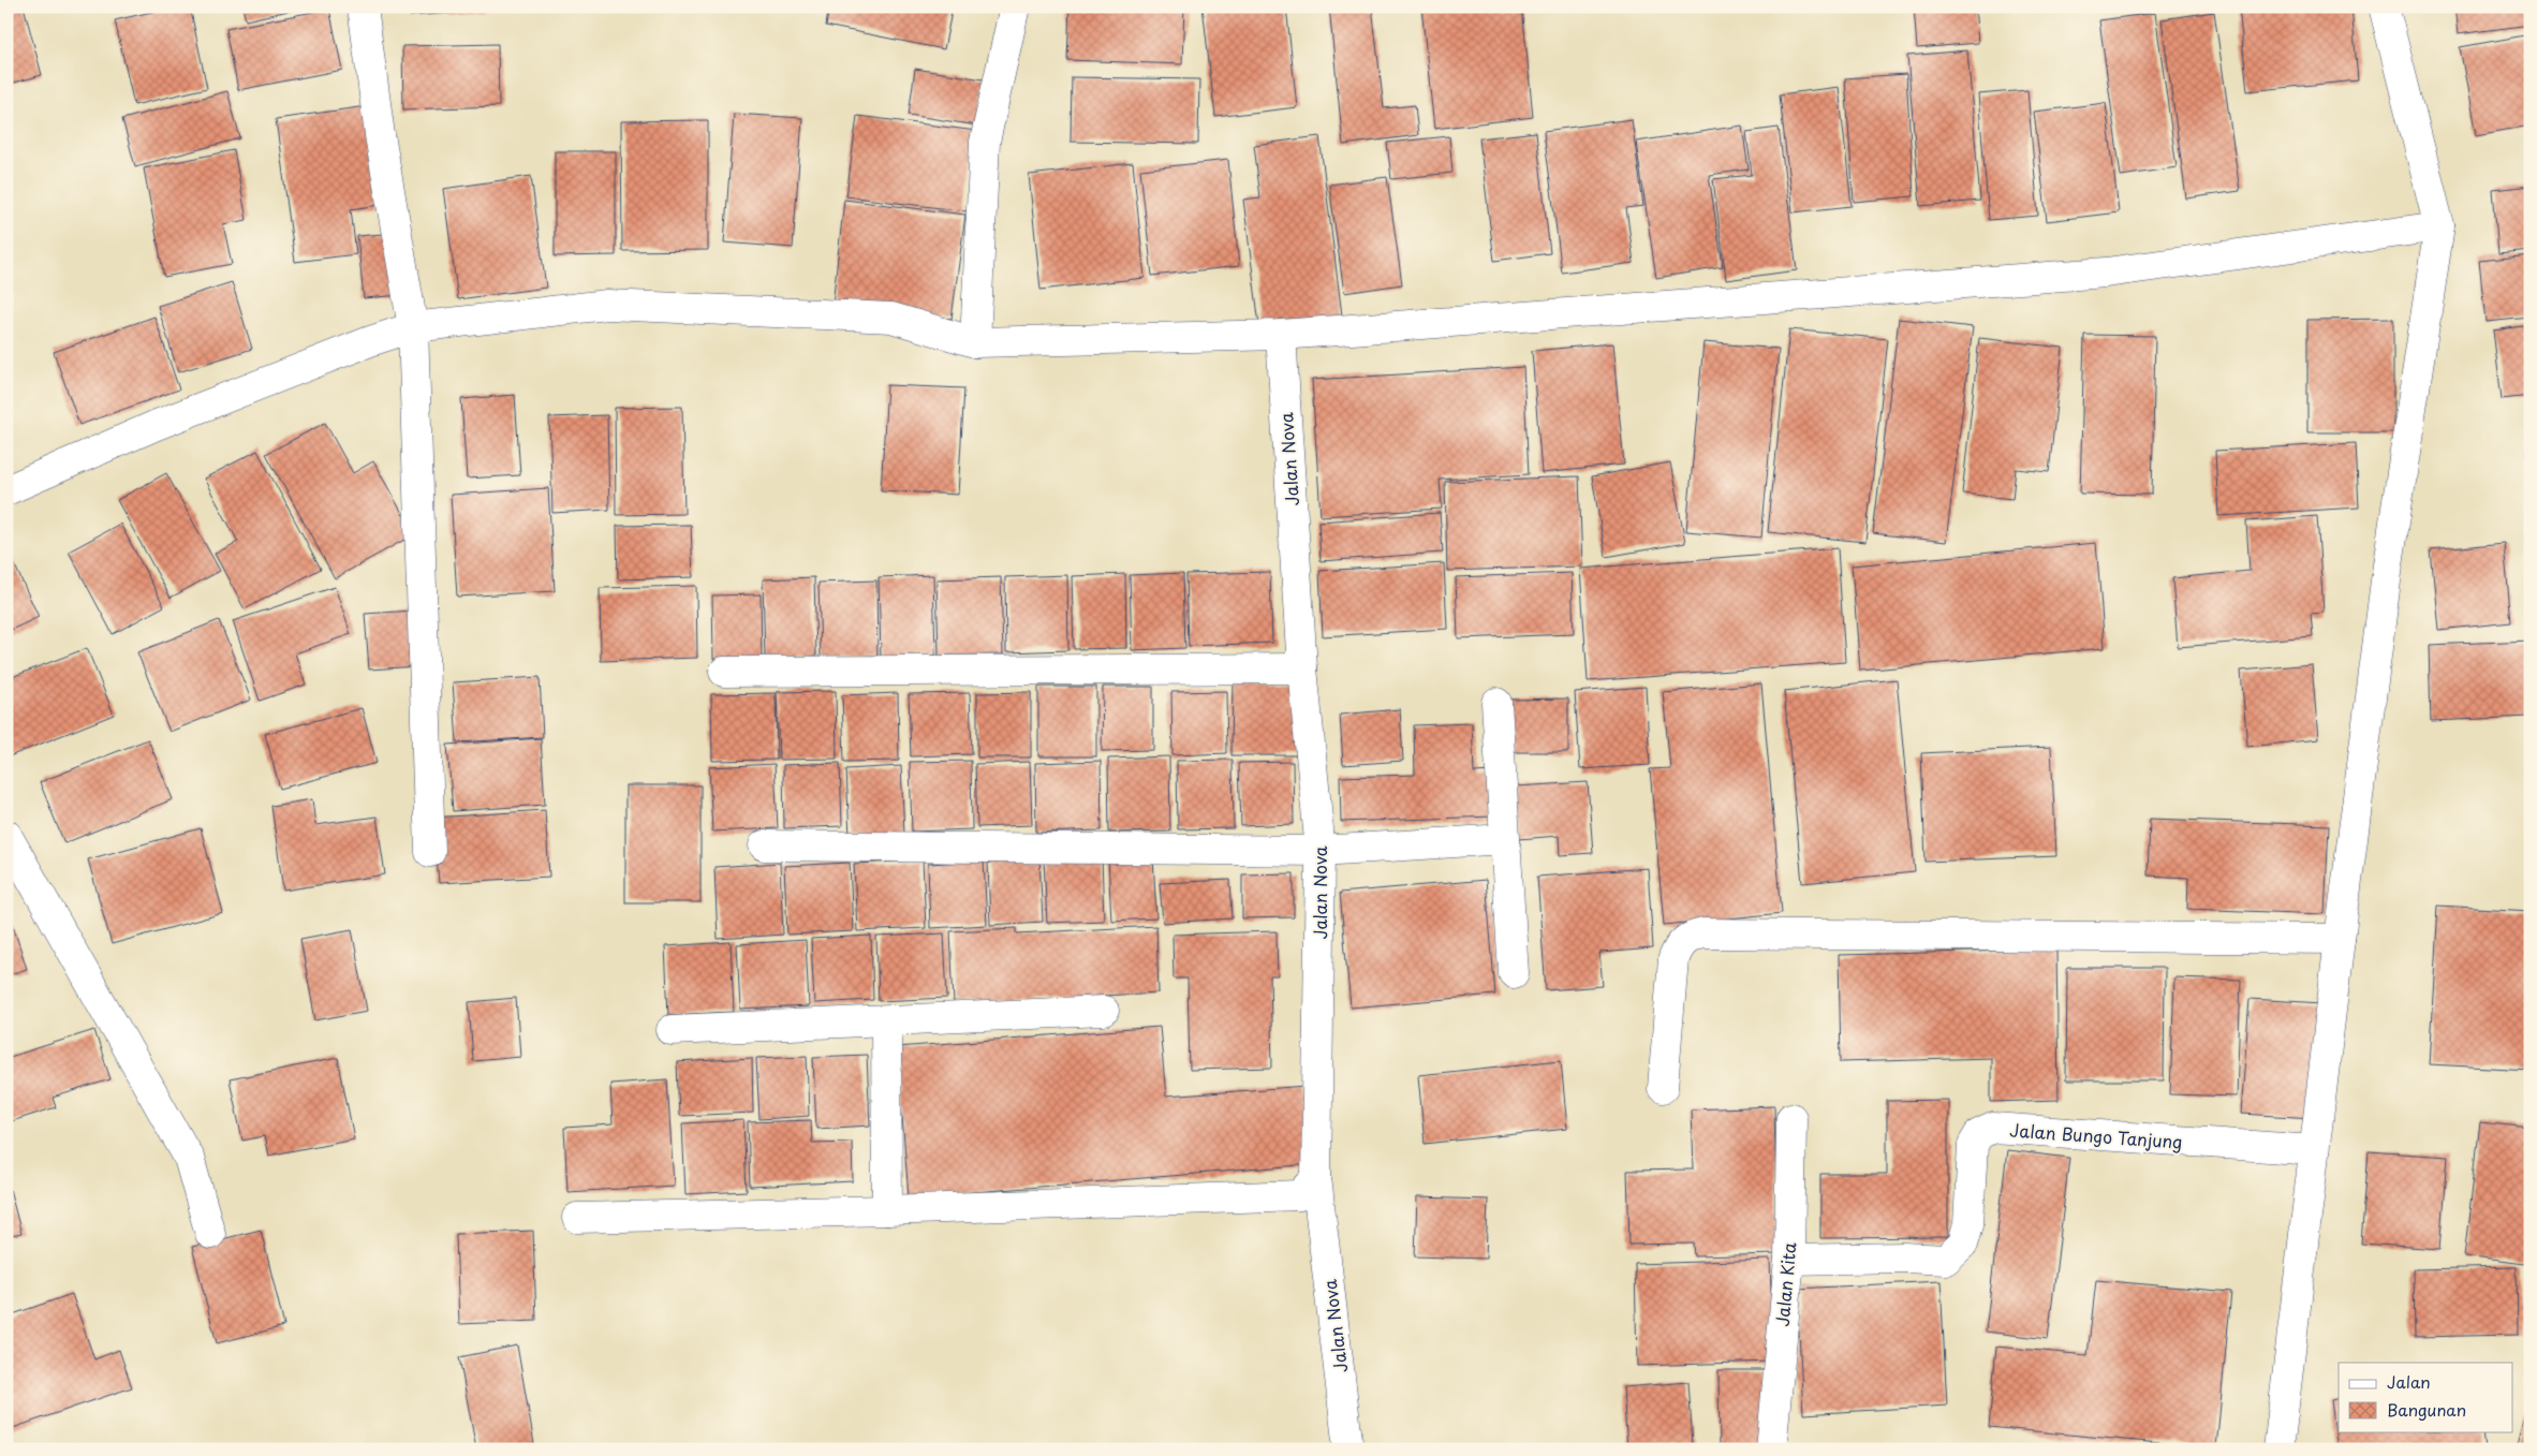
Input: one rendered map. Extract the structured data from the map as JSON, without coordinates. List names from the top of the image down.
{
  "streets": {
    "street": ["Jalan Nova", "Jalan Bungo Tanjung", "Jalan Kita"]
  },
  "crossings": [
    ["Jalan Bungo Tanjung", "Jalan Kita"]
  ],
  "legend": ["Jalan", "Bangunan"]
}
